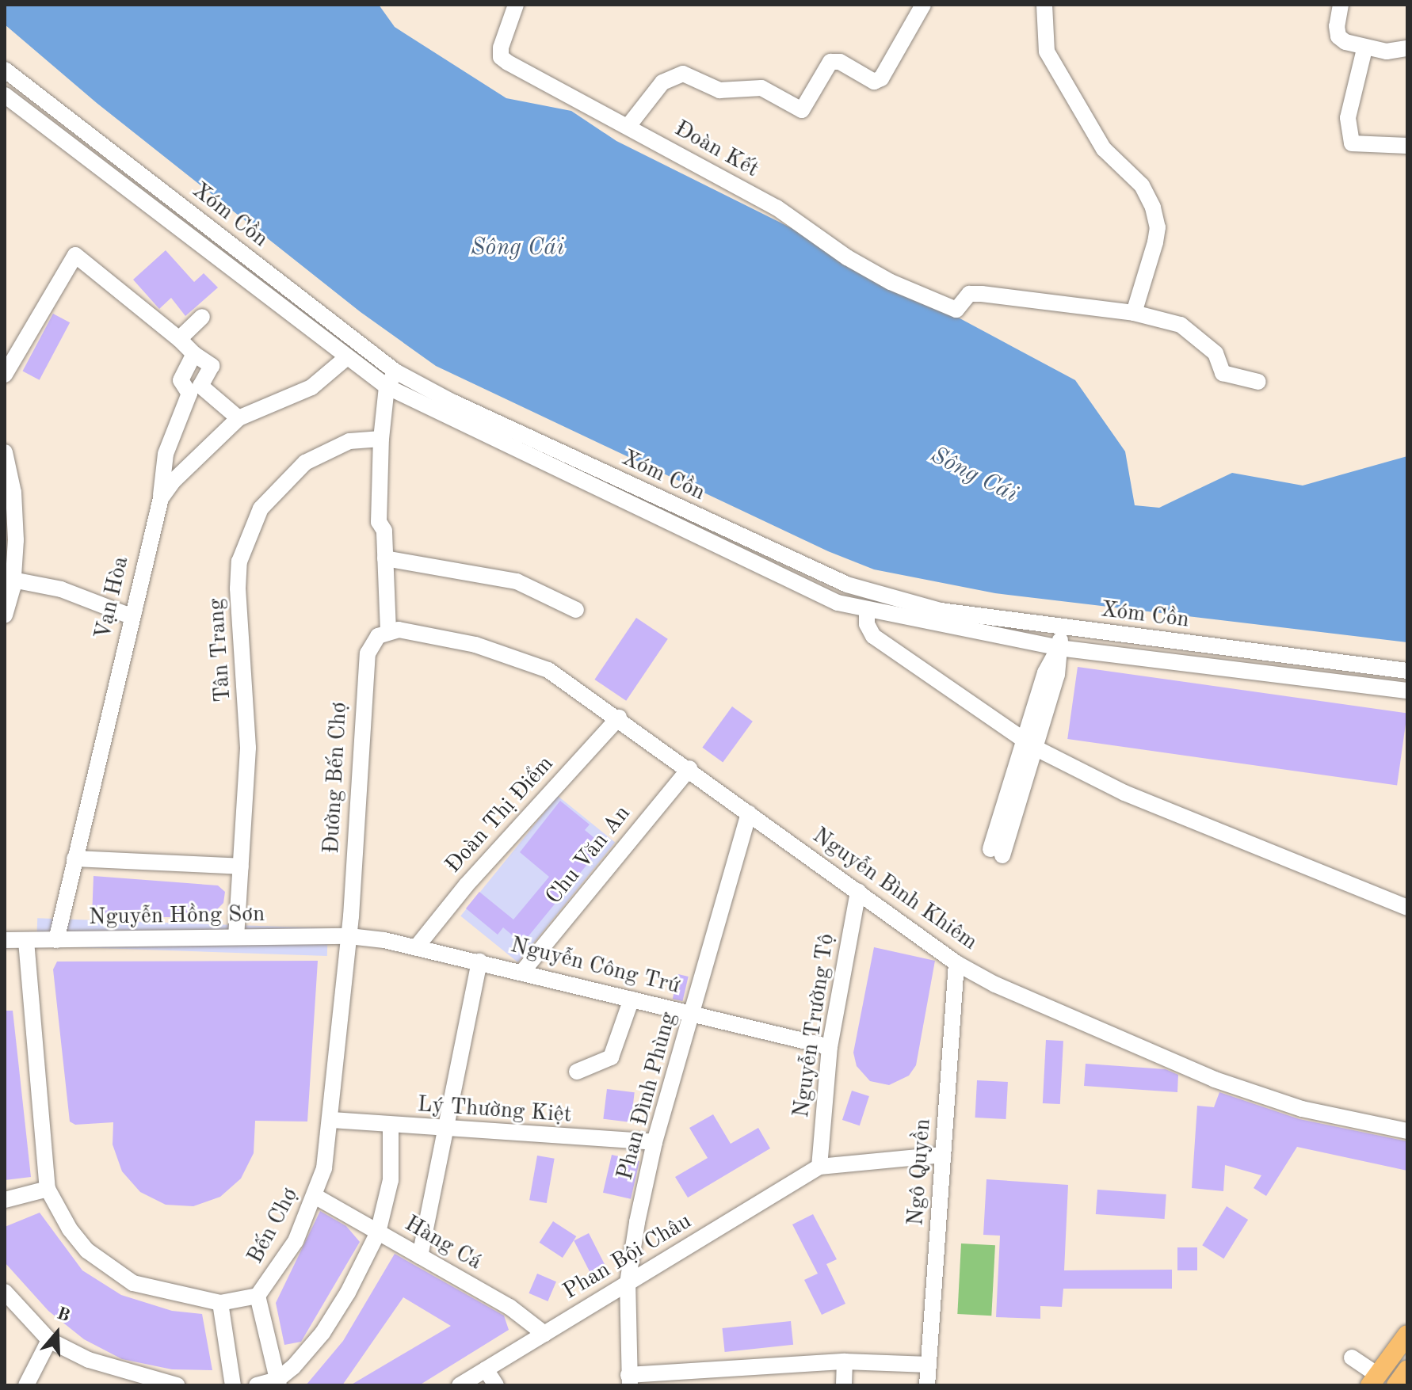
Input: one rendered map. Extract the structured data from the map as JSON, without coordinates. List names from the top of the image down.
{
  "streets": {
    "street": [
      "Đoàn Kết",
      "Xóm Cồn",
      "Vạn Hòa",
      "Tân Trang",
      "Đường Bến Chợ",
      "Đoàn Thị Điểm",
      "Chu Văn An",
      "Nguyễn Bình Khiêm",
      "Nguyễn Hồng Sơn",
      "Nguyễn Công Trứ",
      "Nguyễn Trường Tộ",
      "Phan Đình Phùng",
      "Lý Thường Kiệt",
      "Ngô Quyền",
      "Bến Chợ",
      "Hàng Cá",
      "Phan Bội Châu"
    ]
  },
  "crossings": [
    ["Xóm Cồn", "Vạn Hòa"],
    ["Vạn Hòa", "Nguyễn Hồng Sơn"],
    ["Tân Trang", "Nguyễn Hồng Sơn"],
    ["Đường Bến Chợ", "Nguyễn Bình Khiêm"],
    ["Đường Bến Chợ", "Nguyễn Hồng Sơn"],
    ["Đường Bến Chợ", "Nguyễn Công Trứ"],
    ["Đường Bến Chợ", "Bến Chợ"],
    ["Đoàn Thị Điểm", "Nguyễn Bình Khiêm"],
    ["Đoàn Thị Điểm", "Nguyễn Công Trứ"],
    ["Chu Văn An", "Nguyễn Bình Khiêm"],
    ["Chu Văn An", "Nguyễn Công Trứ"],
    ["Nguyễn Bình Khiêm", "Nguyễn Trường Tộ"],
    ["Nguyễn Bình Khiêm", "Phan Đình Phùng"],
    ["Nguyễn Bình Khiêm", "Ngô Quyền"],
    ["Nguyễn Hồng Sơn", "Nguyễn Công Trứ"],
    ["Nguyễn Hồng Sơn", "Bến Chợ"],
    ["Nguyễn Công Trứ", "Nguyễn Trường Tộ"],
    ["Nguyễn Công Trứ", "Phan Đình Phùng"],
    ["Nguyễn Công Trứ", "Bến Chợ"],
    ["Nguyễn Trường Tộ", "Phan Bội Châu"],
    ["Phan Đình Phùng", "Lý Thường Kiệt"],
    ["Phan Đình Phùng", "Phan Bội Châu"],
    ["Lý Thường Kiệt", "Bến Chợ"],
    ["Bến Chợ", "Hàng Cá"],
    ["Hàng Cá", "Phan Bội Châu"]
  ],
  "water": ["Sông Cái"],
  "north": "top"
}
